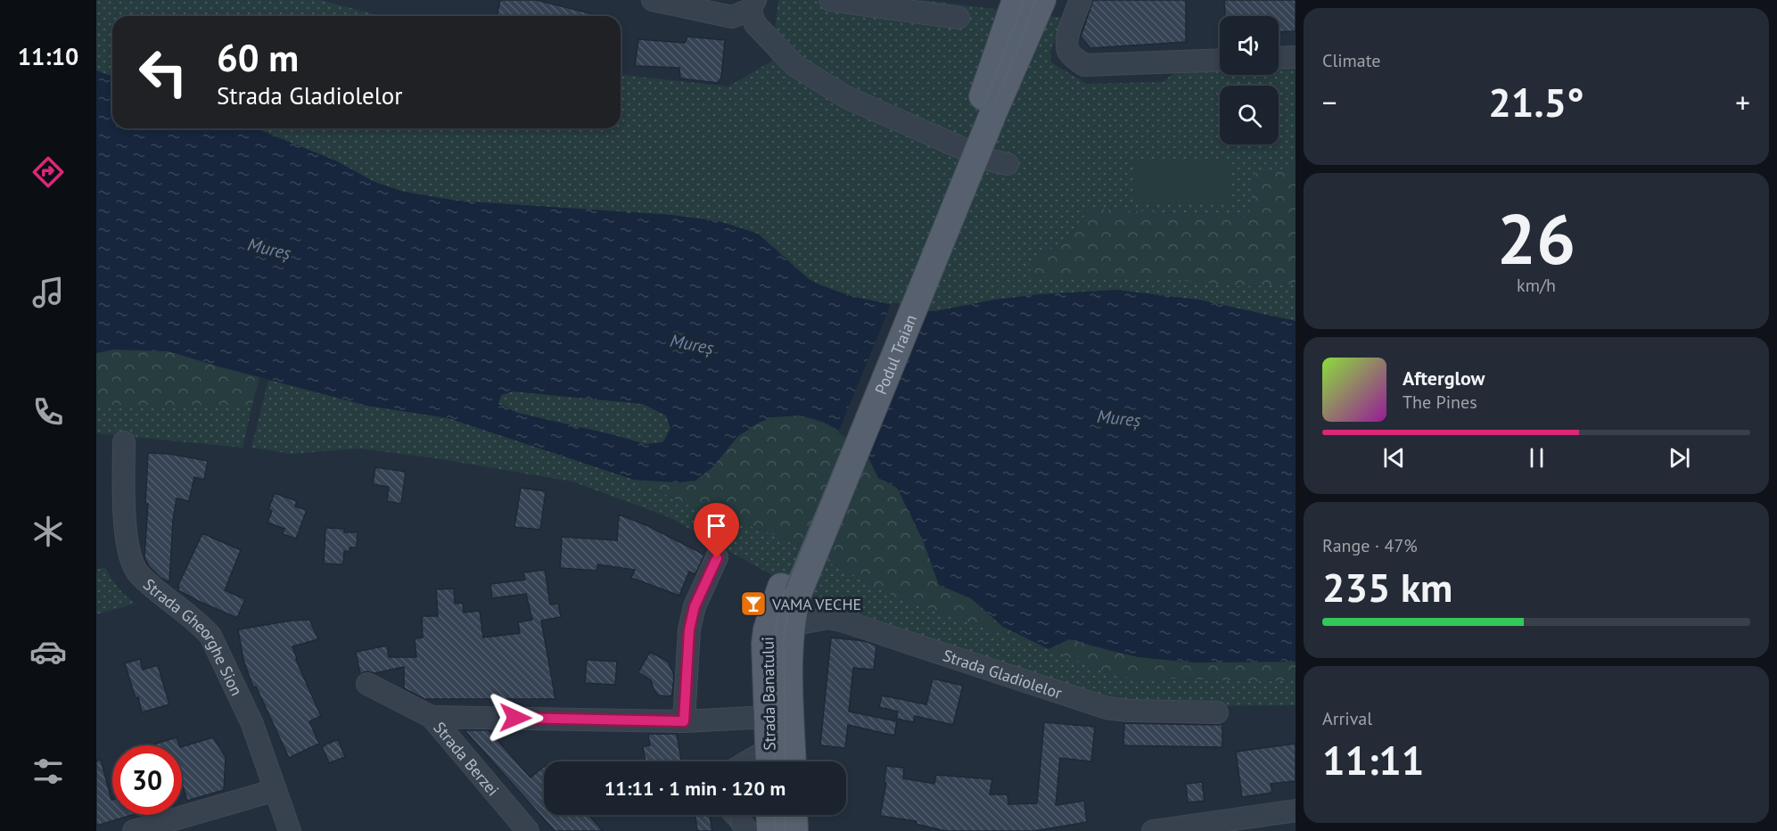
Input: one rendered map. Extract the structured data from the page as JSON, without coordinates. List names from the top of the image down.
{
  "streets": {
    "main road": ["Podul Traian", "Strada Banatului"],
    "street": ["Strada Gheorghe Sion", "Strada Gladiolelor", "Strada Berzei"]
  },
  "crossings": [
    ["Podul Traian", "Strada Banatului"],
    ["Strada Gladiolelor", "Strada Banatului"]
  ],
  "water": ["Mureș"],
  "places": {
    "bar": ["VAMA VECHE"]
  },
  "page": {
    "tabs": "11:10",
    "tile": [
      "Climate",
      ["26", "km/h"],
      ["Range · 47%", "235 km"],
      ["Arrival", "11:11"]
    ],
    "turn": ["60 m", "Strada Gladiolelor"],
    "heat": ["−", "21.5°", "+"],
    "song": ["Afterglow", "The Pines"],
    "limit": "30",
    "trip": "11:11 · 1 min · 120 m"
  }
}
